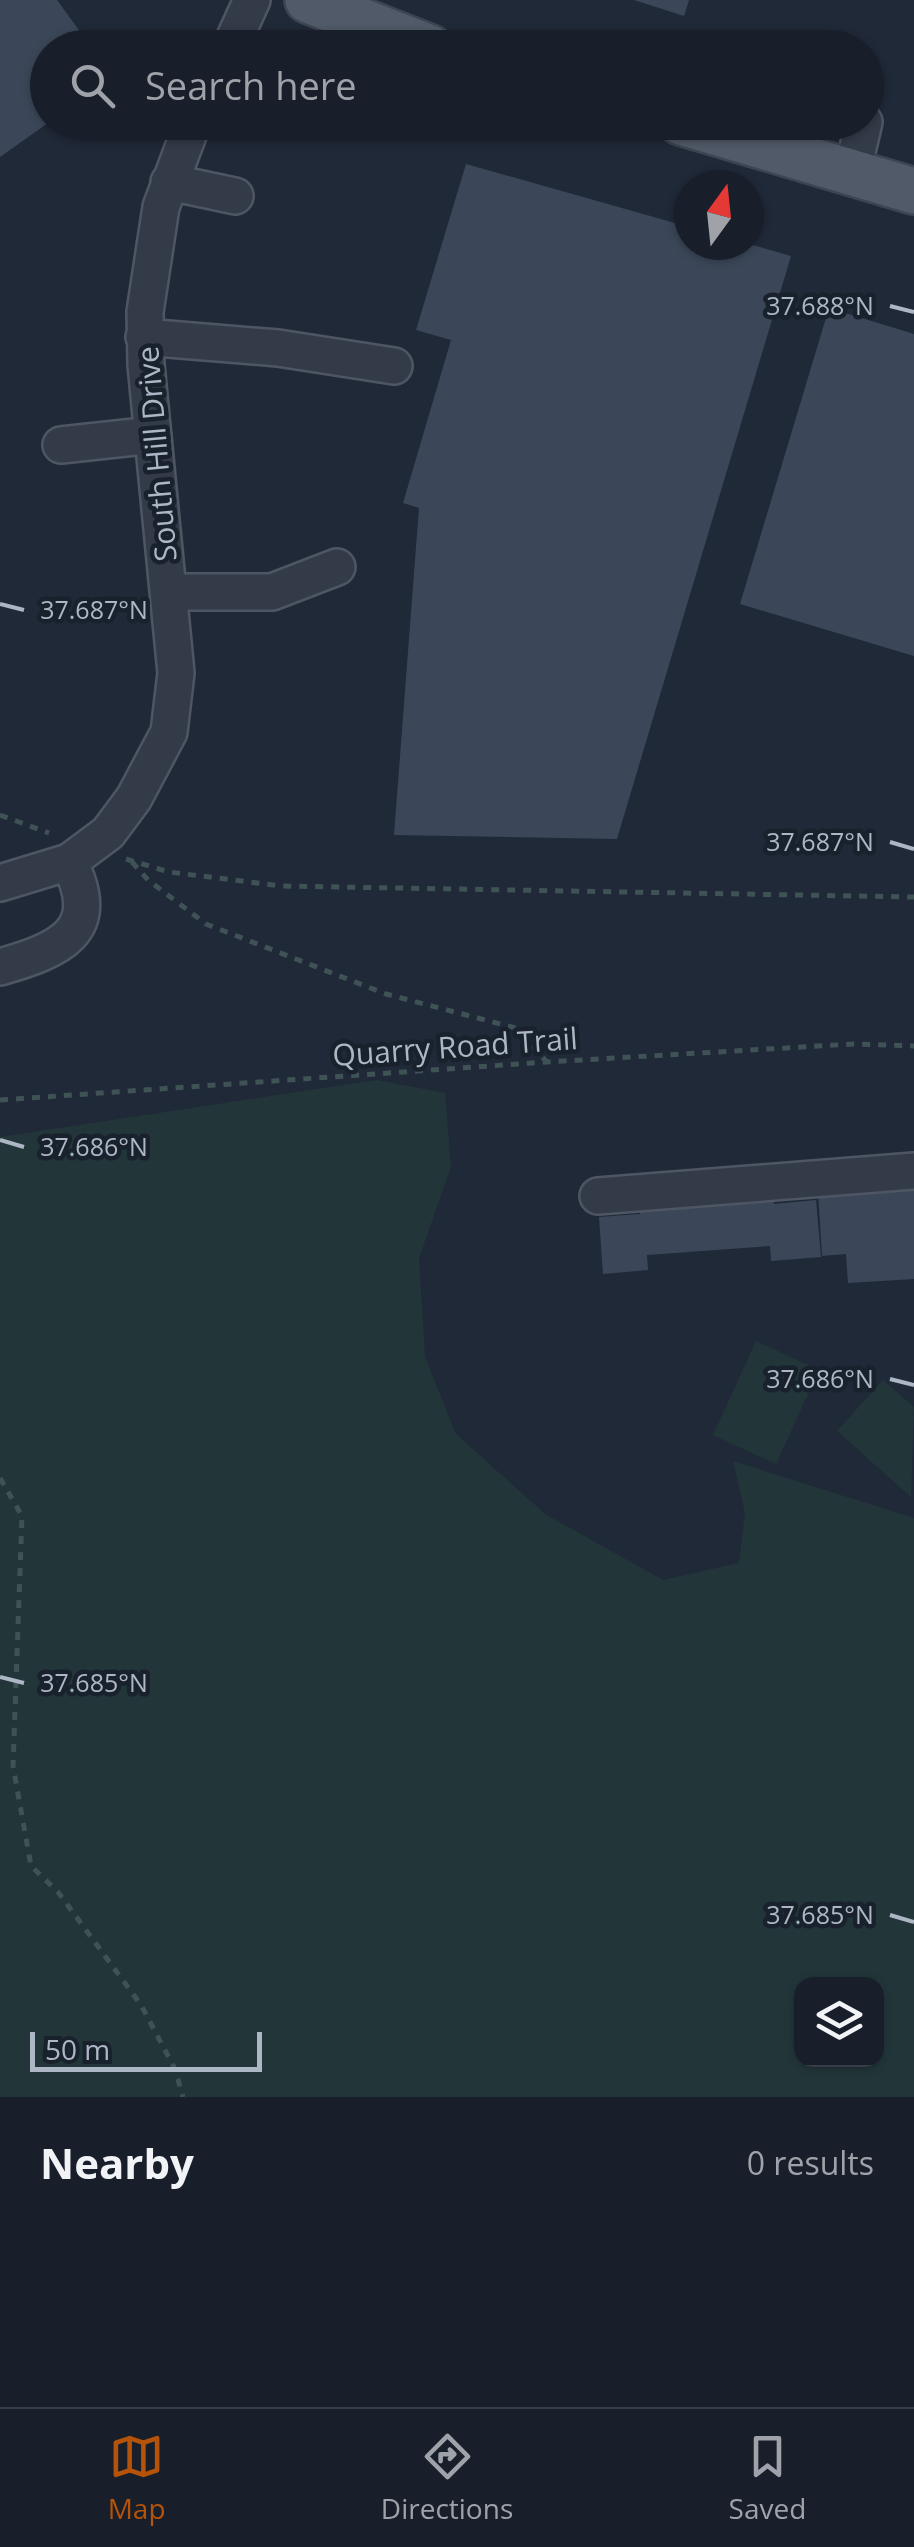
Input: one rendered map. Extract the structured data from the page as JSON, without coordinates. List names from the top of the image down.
{
  "streets": {
    "street": ["South Hill Drive"],
    "path": ["Quarry Road Trail"]
  },
  "scale_bar": "50 m",
  "north": "top",
  "page": {
    "search": "Search here",
    "scale": "50 m",
    "heading": ["Nearby", "0 results"],
    "nav": ["Map", "Directions", "Saved"]
  },
  "coordinates": [
    "37.688°N",
    "37.687°N",
    "37.686°N",
    "37.685°N"
  ]
}
